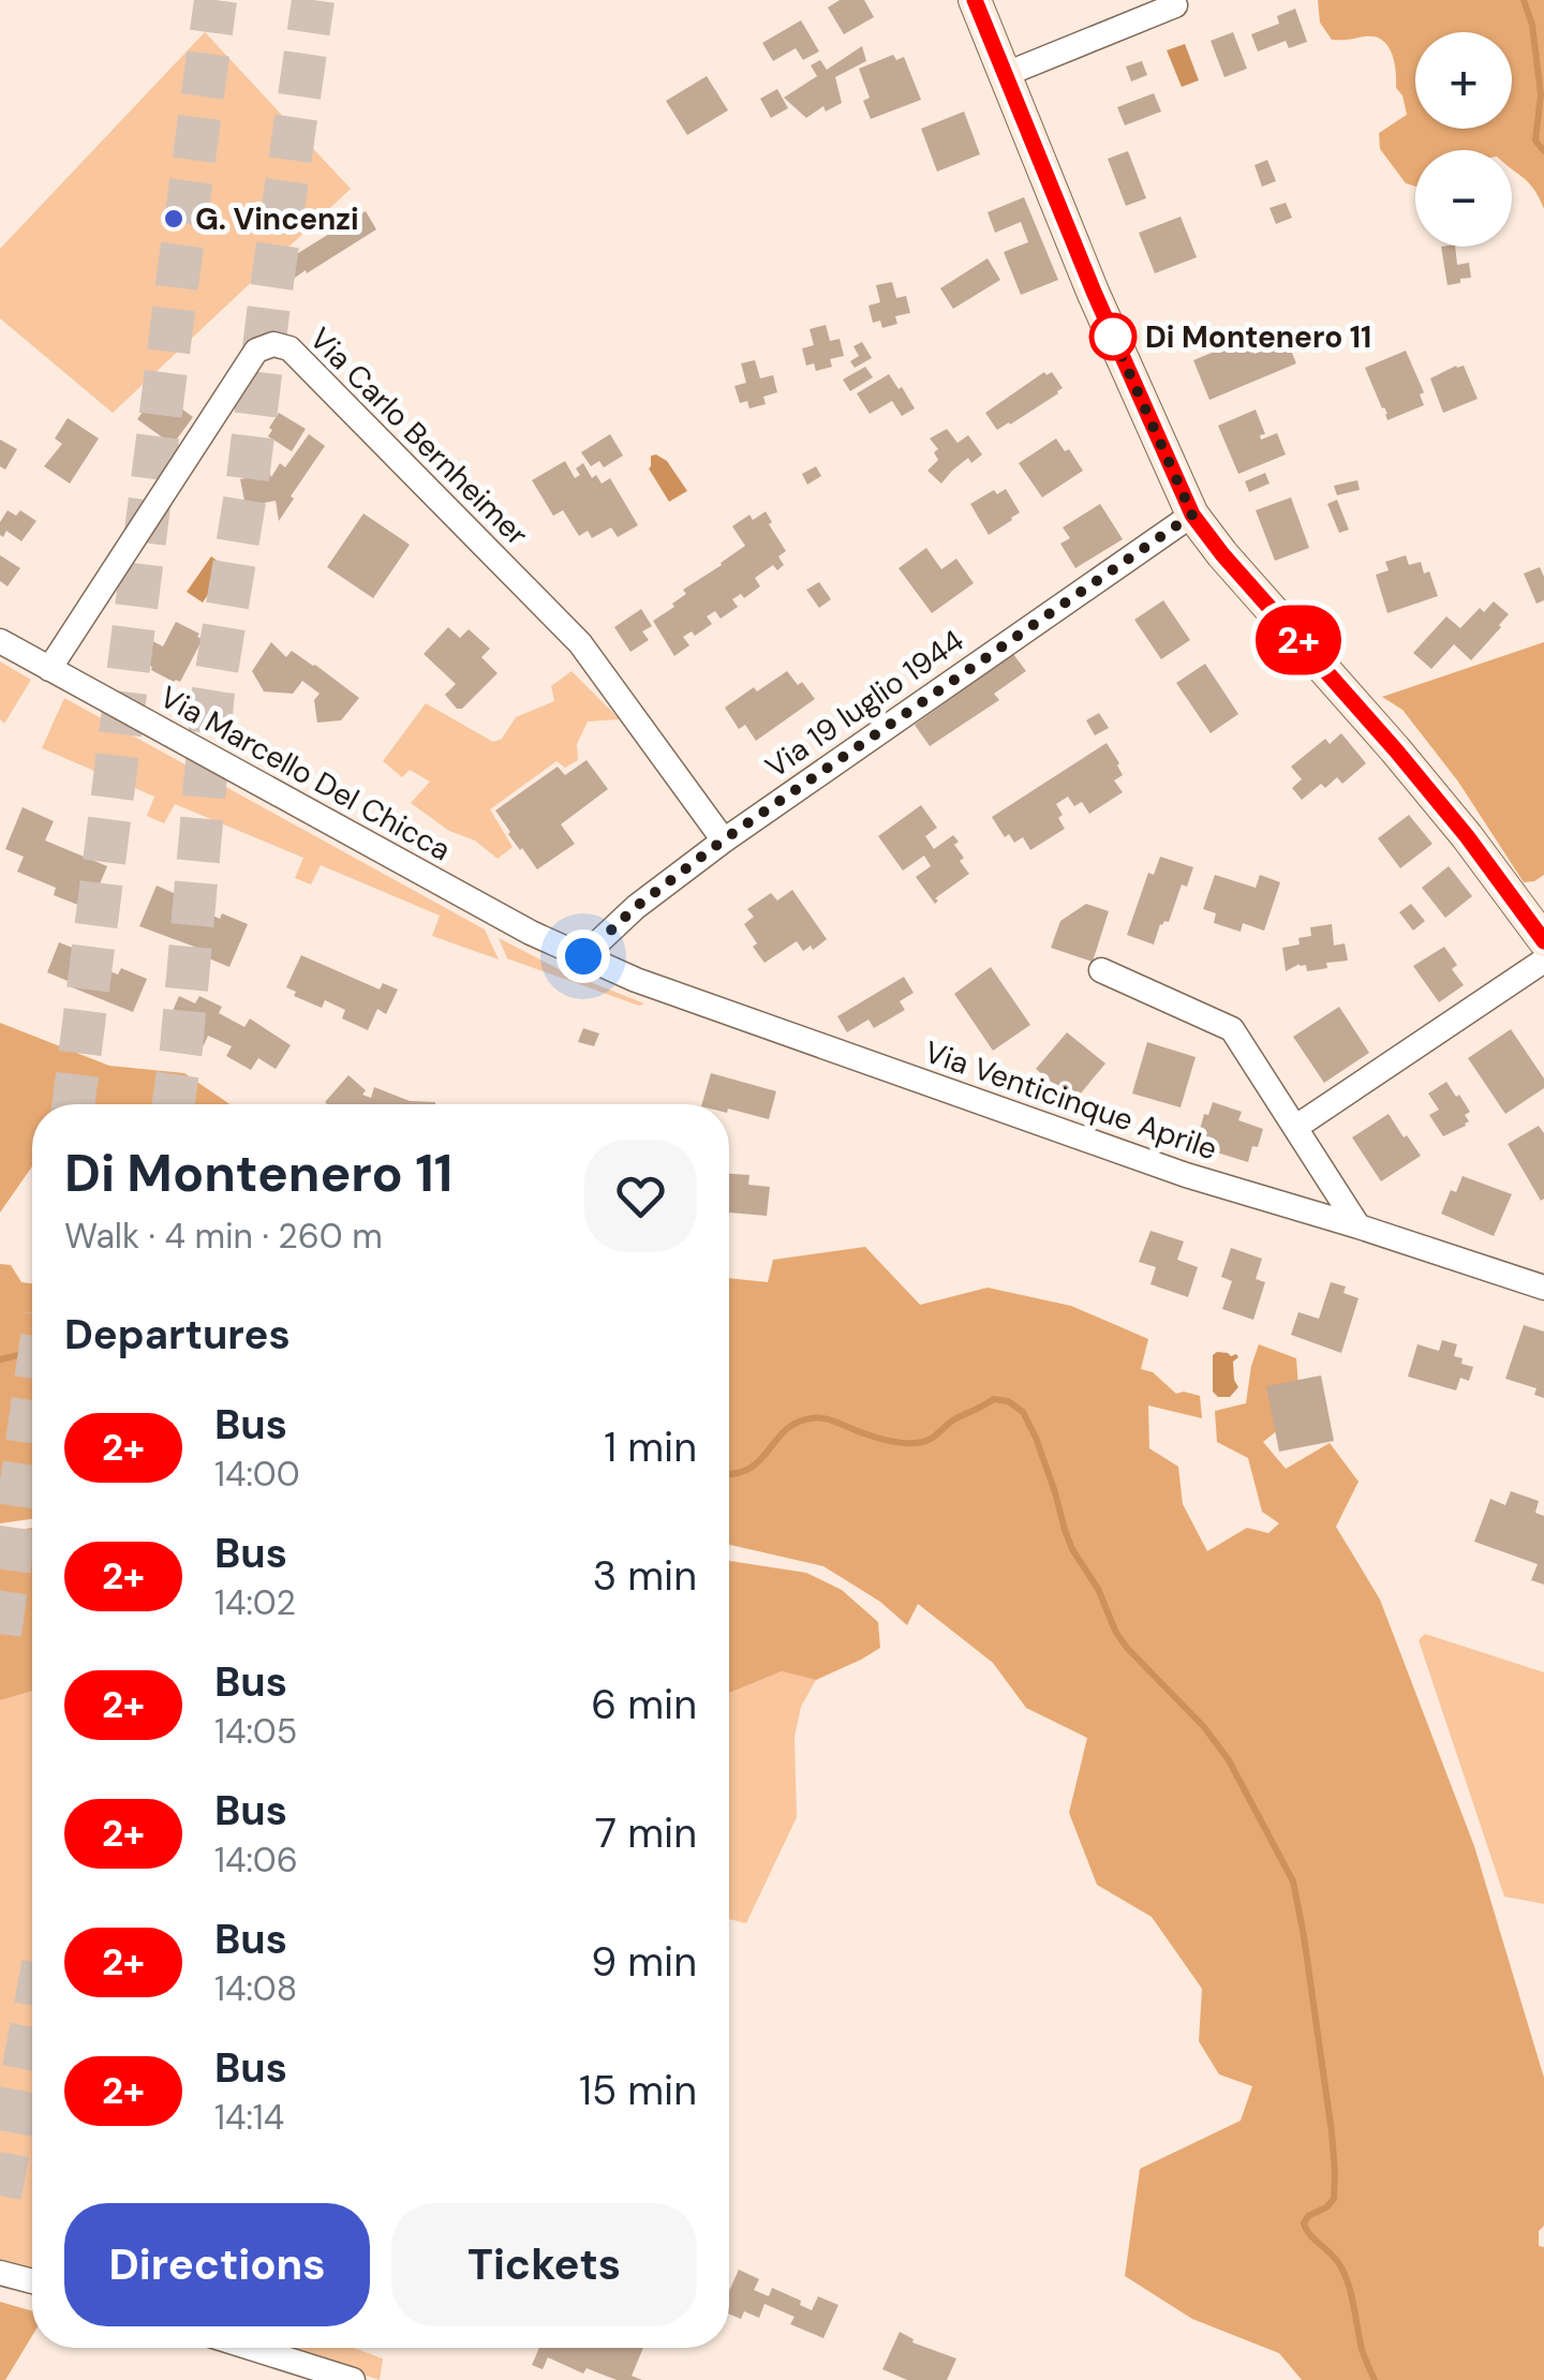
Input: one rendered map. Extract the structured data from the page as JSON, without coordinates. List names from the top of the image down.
{
  "streets": {
    "street": [
      "Via Carlo Bernheimer",
      "Via 19 luglio 1944",
      "Via Marcello Del Chicca",
      "Via Venticinque Aprile"
    ]
  },
  "crossings": [
    ["Via Carlo Bernheimer", "Via 19 luglio 1944"],
    ["Via Carlo Bernheimer", "Via Marcello Del Chicca"],
    ["Via 19 luglio 1944", "Via Marcello Del Chicca"],
    ["Via 19 luglio 1944", "Via Venticinque Aprile"],
    ["Via Marcello Del Chicca", "Via Venticinque Aprile"]
  ],
  "places": ["G. Vincenzi", "Di Montenero 11"],
  "lines": ["bus line 2+"],
  "page": {
    "on_map": "2+",
    "map_buttons": ["+", "−"],
    "heading": [
      ["Di Montenero 11", "Walk · 4 min · 260 m"],
      "Departures"
    ],
    "list": [
      {
        "mark": "2+",
        "name": "Bus",
        "note": "14:00",
        "value": "1 min"
      },
      {
        "mark": "2+",
        "name": "Bus",
        "note": "14:02",
        "value": "3 min"
      },
      {
        "mark": "2+",
        "name": "Bus",
        "note": "14:05",
        "value": "6 min"
      },
      {
        "mark": "2+",
        "name": "Bus",
        "note": "14:06",
        "value": "7 min"
      },
      {
        "mark": "2+",
        "name": "Bus",
        "note": "14:08",
        "value": "9 min"
      },
      {
        "mark": "2+",
        "name": "Bus",
        "note": "14:14",
        "value": "15 min"
      }
    ],
    "buttons": ["Directions", "Tickets"]
  }
}
